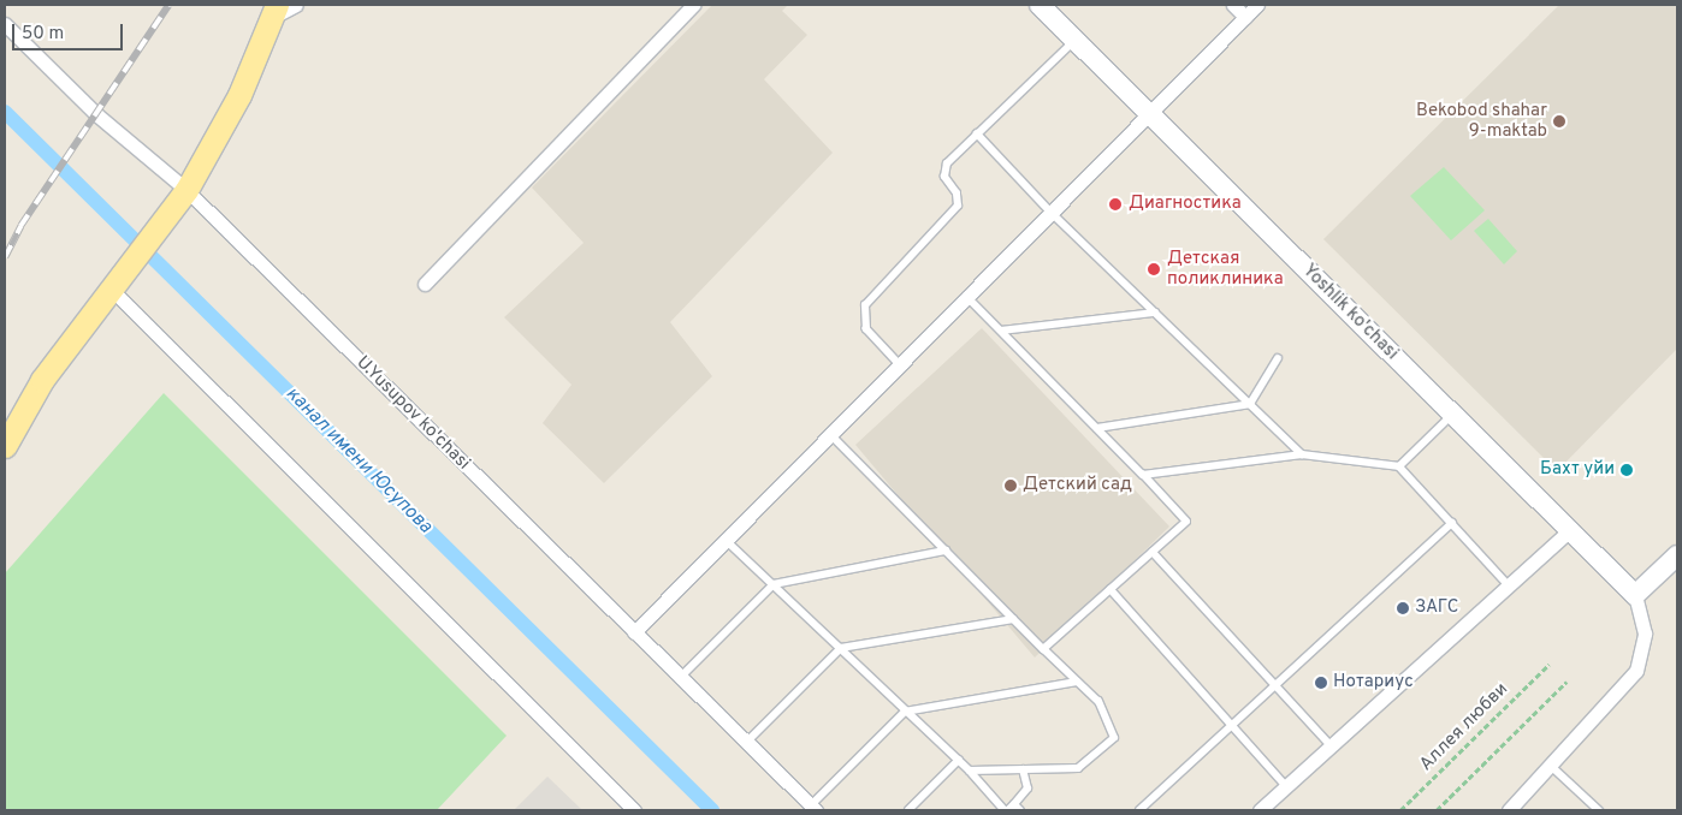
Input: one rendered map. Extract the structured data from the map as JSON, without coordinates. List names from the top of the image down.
{
  "streets": {
    "street": ["Yoshlik ko'chasi", "U.Yusupov ko'chasi"],
    "path": ["Аллея любви"]
  },
  "water": ["канал имени Юсупова"],
  "places": [
    "Bekobod shahar 9-maktab",
    "Диагностика",
    "Детская поликлиника",
    "Бахт уйи",
    "Детский сад",
    "ЗАГС",
    "Нотариус"
  ],
  "scale_bar": "50 m"
}
